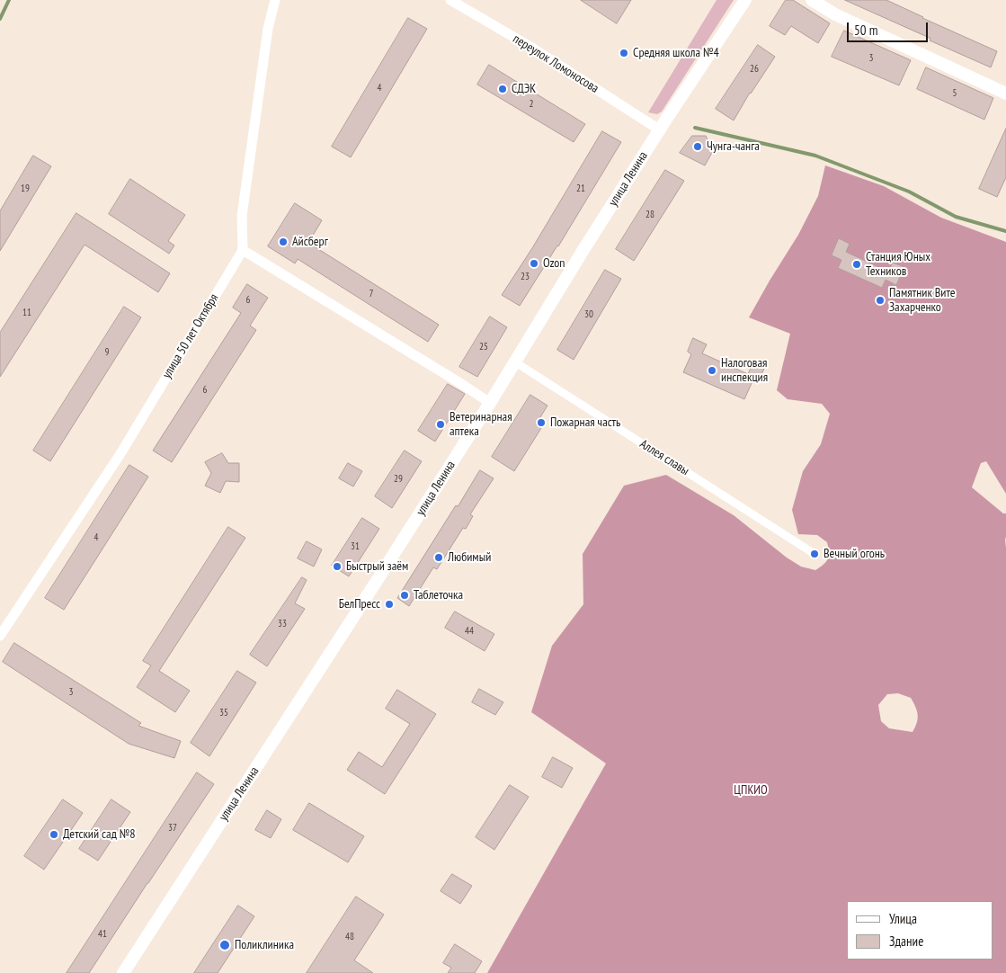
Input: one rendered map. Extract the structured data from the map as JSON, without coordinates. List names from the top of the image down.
{
  "streets": {
    "street": [
      "переулок Ломоносова",
      "улица Ленина",
      "улица 50 лет Октября",
      "Аллея славы"
    ]
  },
  "crossings": [
    ["переулок Ломоносова", "улица Ленина"],
    ["улица Ленина", "Аллея славы"]
  ],
  "parks": ["ЦПКИО"],
  "places": [
    "Средняя школа №4",
    "СДЭК",
    "Чунга-чанга",
    "Айсберг",
    "Ozon",
    "Станция Юных Техников",
    "Памятник Вите Захарченко",
    "Налоговая инспекция",
    "Пожарная часть",
    "Ветеринарная аптека",
    "Вечный огонь",
    "Любимый",
    "Быстрый заём",
    "Таблеточка",
    "БелПресс",
    "Детский сад №8",
    "Поликлиника"
  ],
  "house_numbers": [
    "3",
    "26",
    "4",
    "5",
    "2",
    "19",
    "21",
    "28",
    "23",
    "7",
    "6",
    "11",
    "30",
    "25",
    "9",
    "6",
    "29",
    "4",
    "31",
    "33",
    "44",
    "3",
    "35",
    "37",
    "41",
    "48"
  ],
  "legend": ["Улица", "Здание"],
  "scale_bar": "50 m"
}
